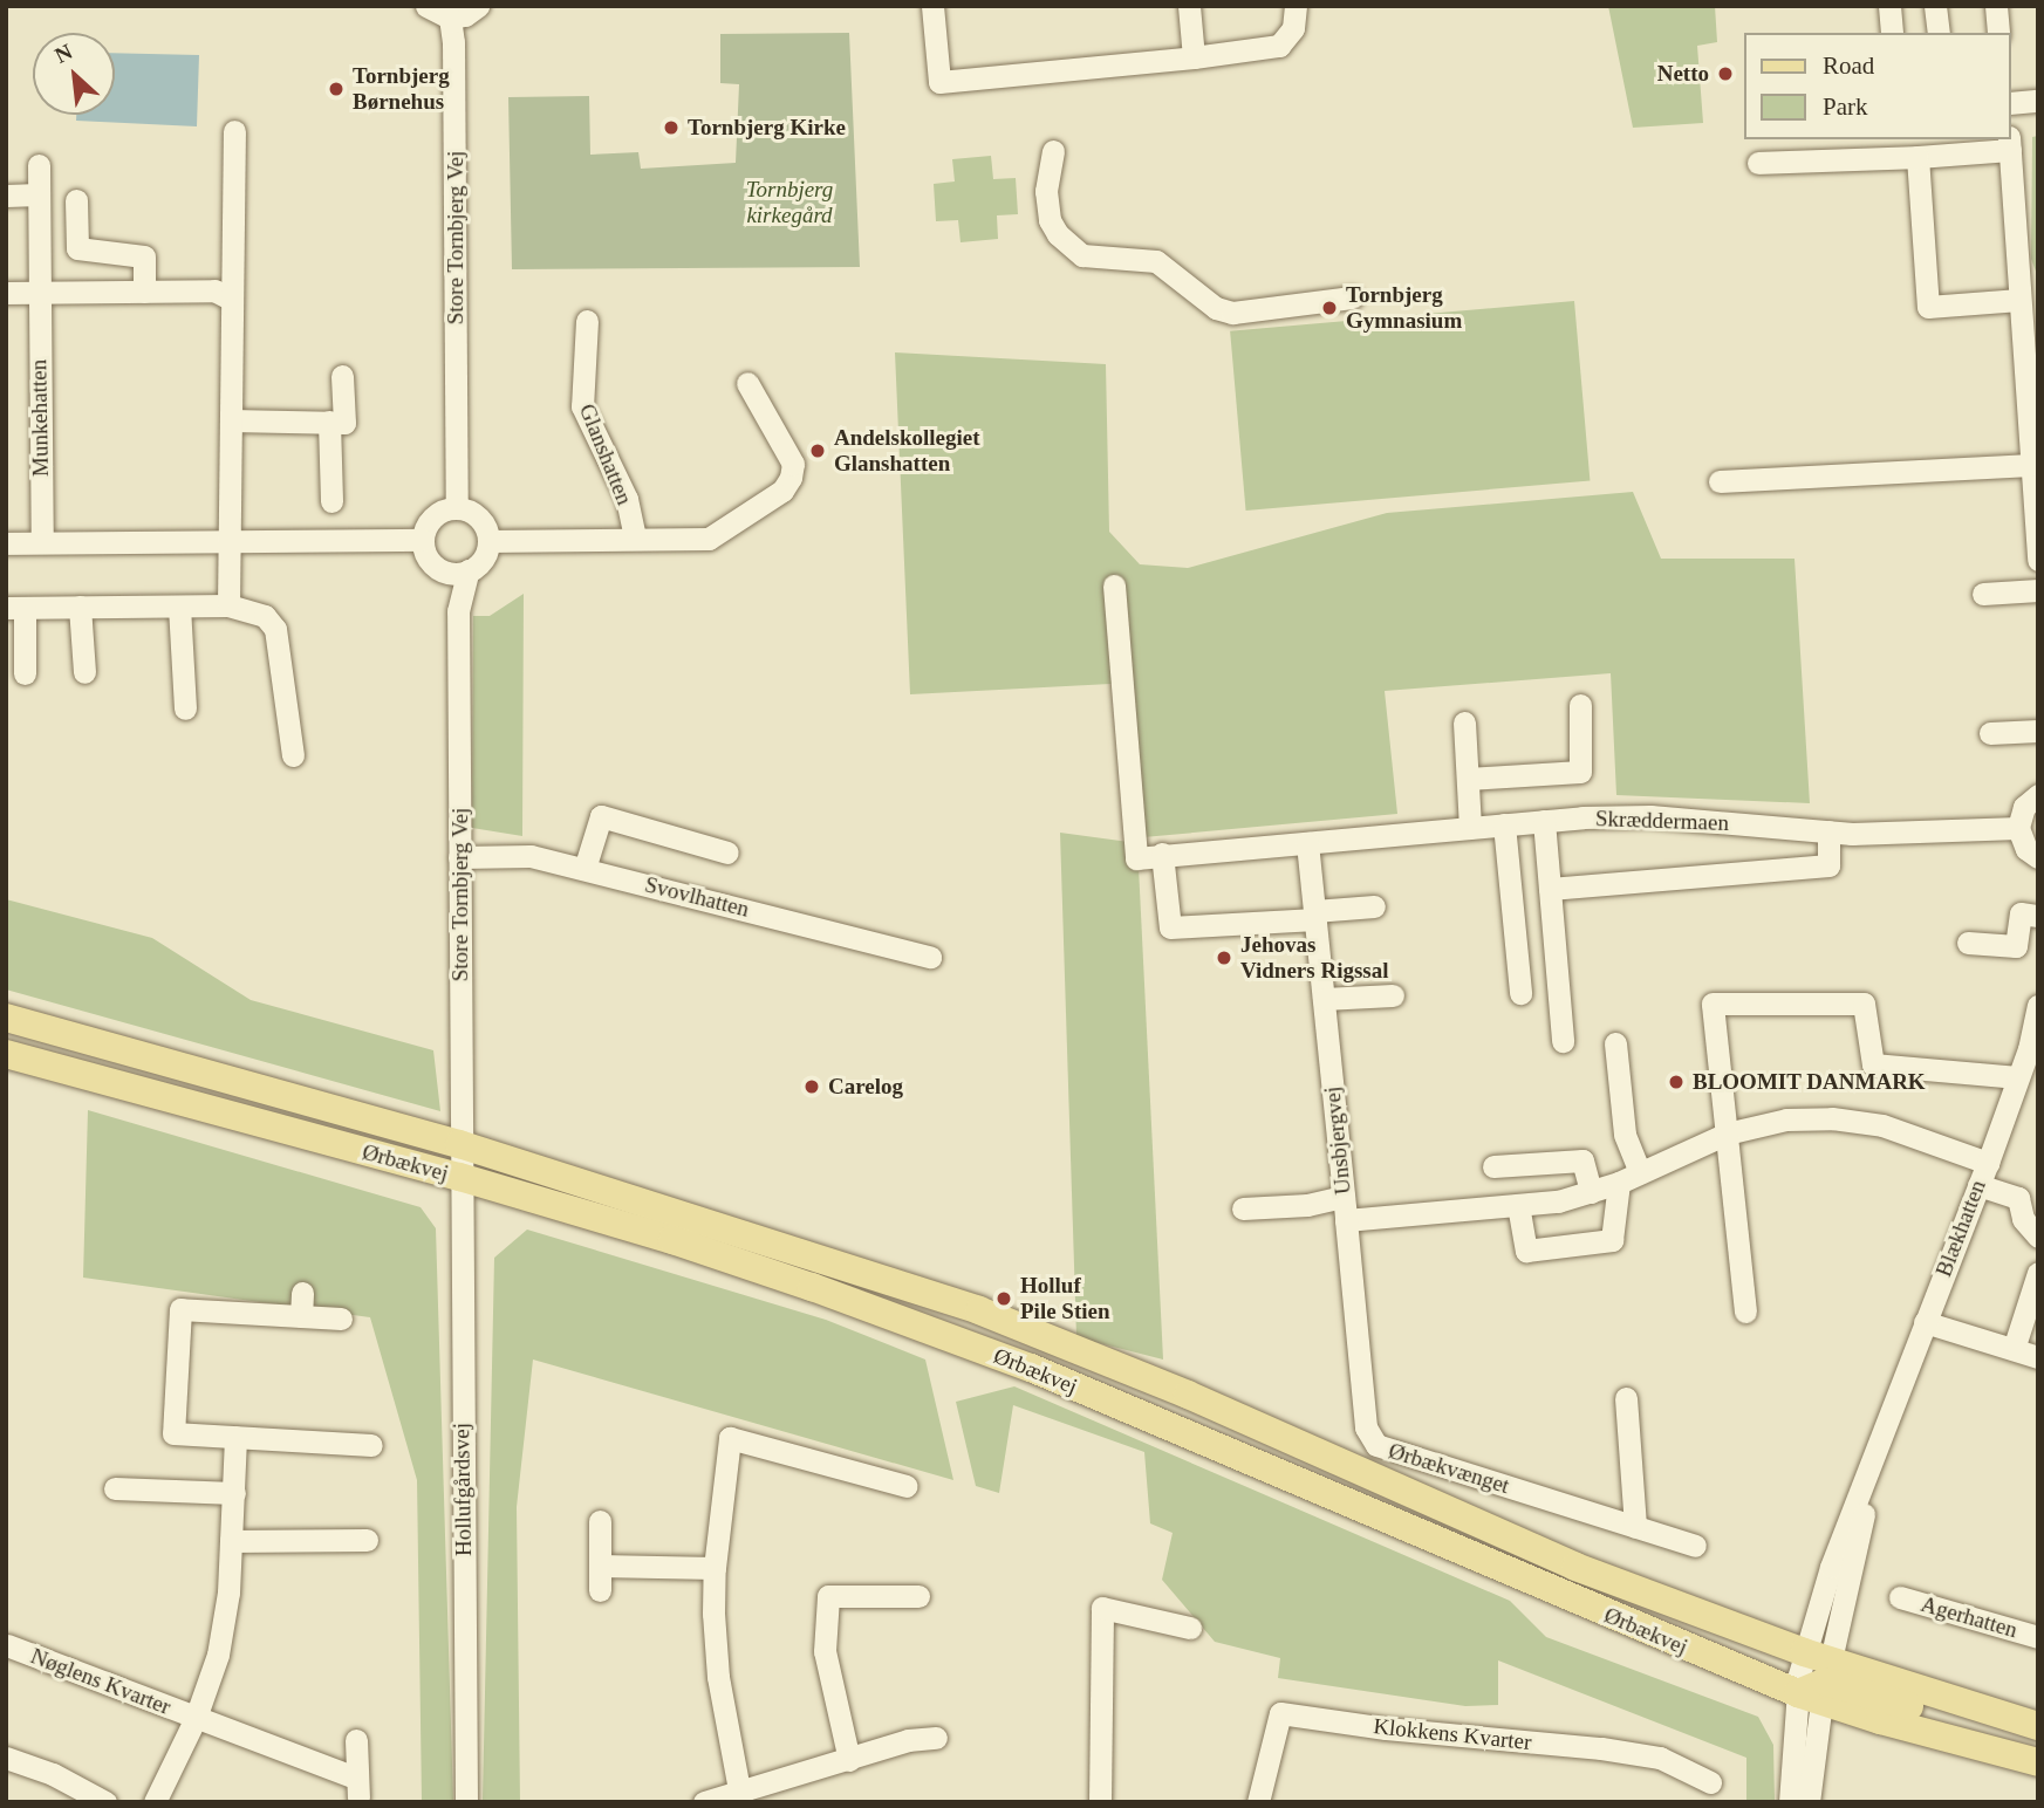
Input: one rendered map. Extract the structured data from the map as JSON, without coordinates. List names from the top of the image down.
{
  "streets": {
    "main road": ["Ørbækvej"],
    "street": [
      "Store Tornbjerg Vej",
      "Munkehatten",
      "Glanshatten",
      "Skræddermaen",
      "Svovlhatten",
      "Unsbjergvej",
      "Blækhatten",
      "Ørbækvænget",
      "Hollufgårdsvej",
      "Agerhatten",
      "Nøglens Kvarter",
      "Klokkens Kvarter"
    ]
  },
  "crossings": [
    ["Store Tornbjerg Vej", "Glanshatten"],
    ["Store Tornbjerg Vej", "Svovlhatten"],
    ["Store Tornbjerg Vej", "Ørbækvej"],
    ["Store Tornbjerg Vej", "Hollufgårdsvej"],
    ["Skræddermaen", "Unsbjergvej"],
    ["Unsbjergvej", "Blækhatten"],
    ["Unsbjergvej", "Ørbækvænget"],
    ["Ørbækvej", "Blækhatten"],
    ["Ørbækvej", "Hollufgårdsvej"]
  ],
  "parks": ["Tornbjerg kirkegård"],
  "places": [
    "Netto",
    "Tornbjerg Børnehus",
    "Tornbjerg Kirke",
    "Tornbjerg Gymnasium",
    "Andelskollegiet Glanshatten",
    "Jehovas Vidners Rigssal",
    "BLOOMIT DANMARK",
    "Carelog",
    "Holluf Pile Stien"
  ],
  "legend": ["Road", "Park"],
  "north": "top left"
}
